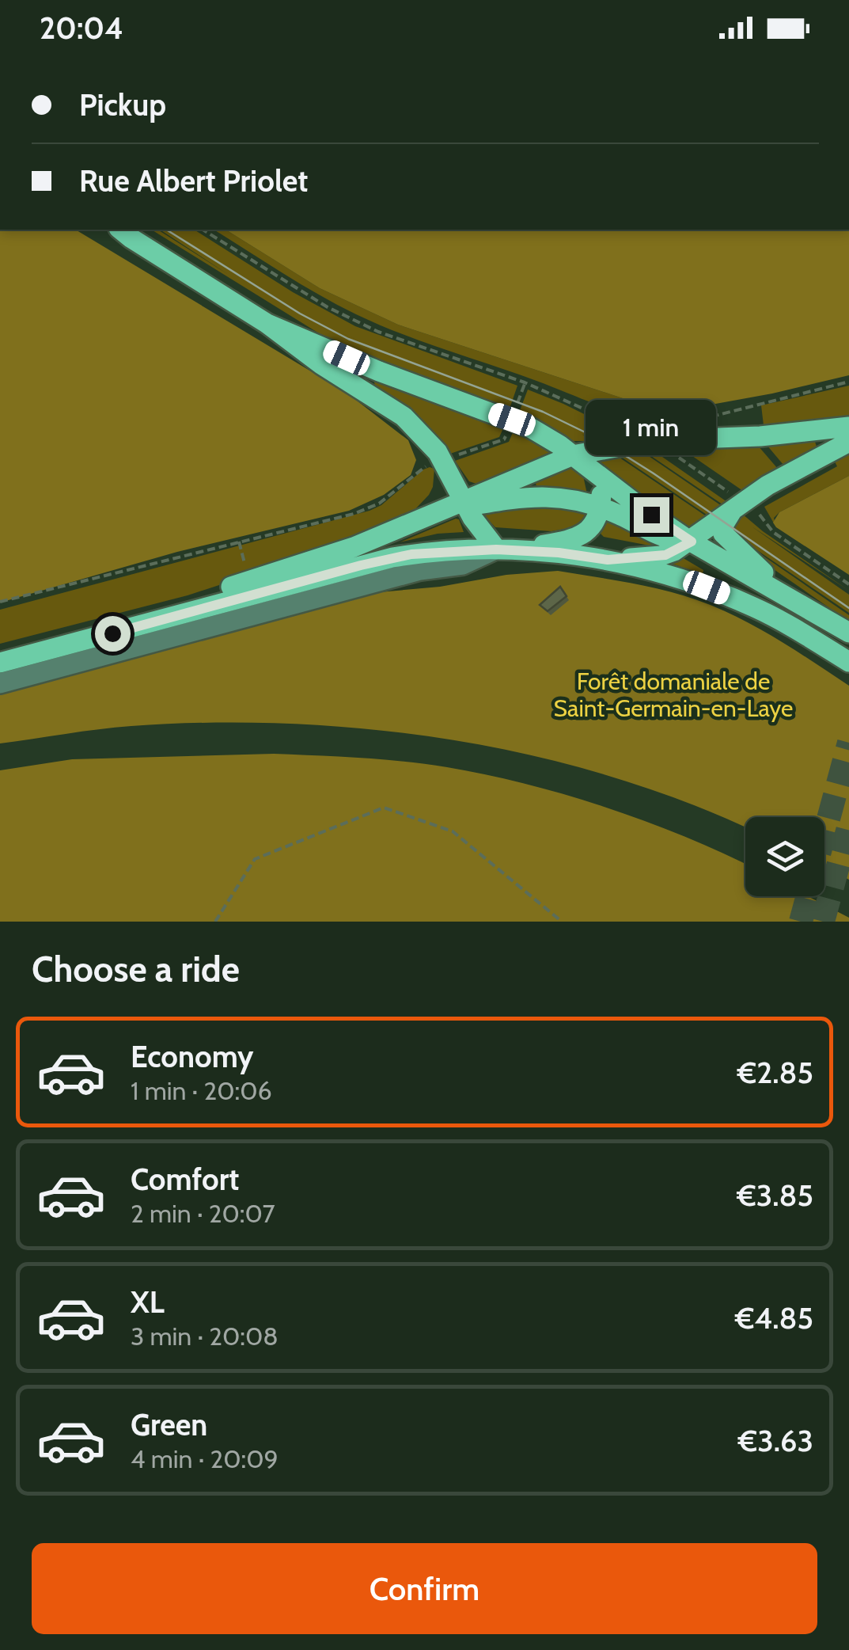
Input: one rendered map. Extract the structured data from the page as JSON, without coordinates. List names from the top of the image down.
{
  "parks": ["Forêt domaniale de Saint-Germain-en-Laye"],
  "page": {
    "status": "20:04",
    "banner": ["Pickup", "Rue Albert Priolet"],
    "bubble": "1 min",
    "heading": "Choose a ride",
    "list": [
      {
        "name": "Economy",
        "note": "1 min · 20:06",
        "value": "€2.85"
      },
      {
        "name": "Comfort",
        "note": "2 min · 20:07",
        "value": "€3.85"
      },
      {
        "name": "XL",
        "note": "3 min · 20:08",
        "value": "€4.85"
      },
      {
        "name": "Green",
        "note": "4 min · 20:09",
        "value": "€3.63"
      }
    ],
    "buttons": "Confirm"
  }
}
